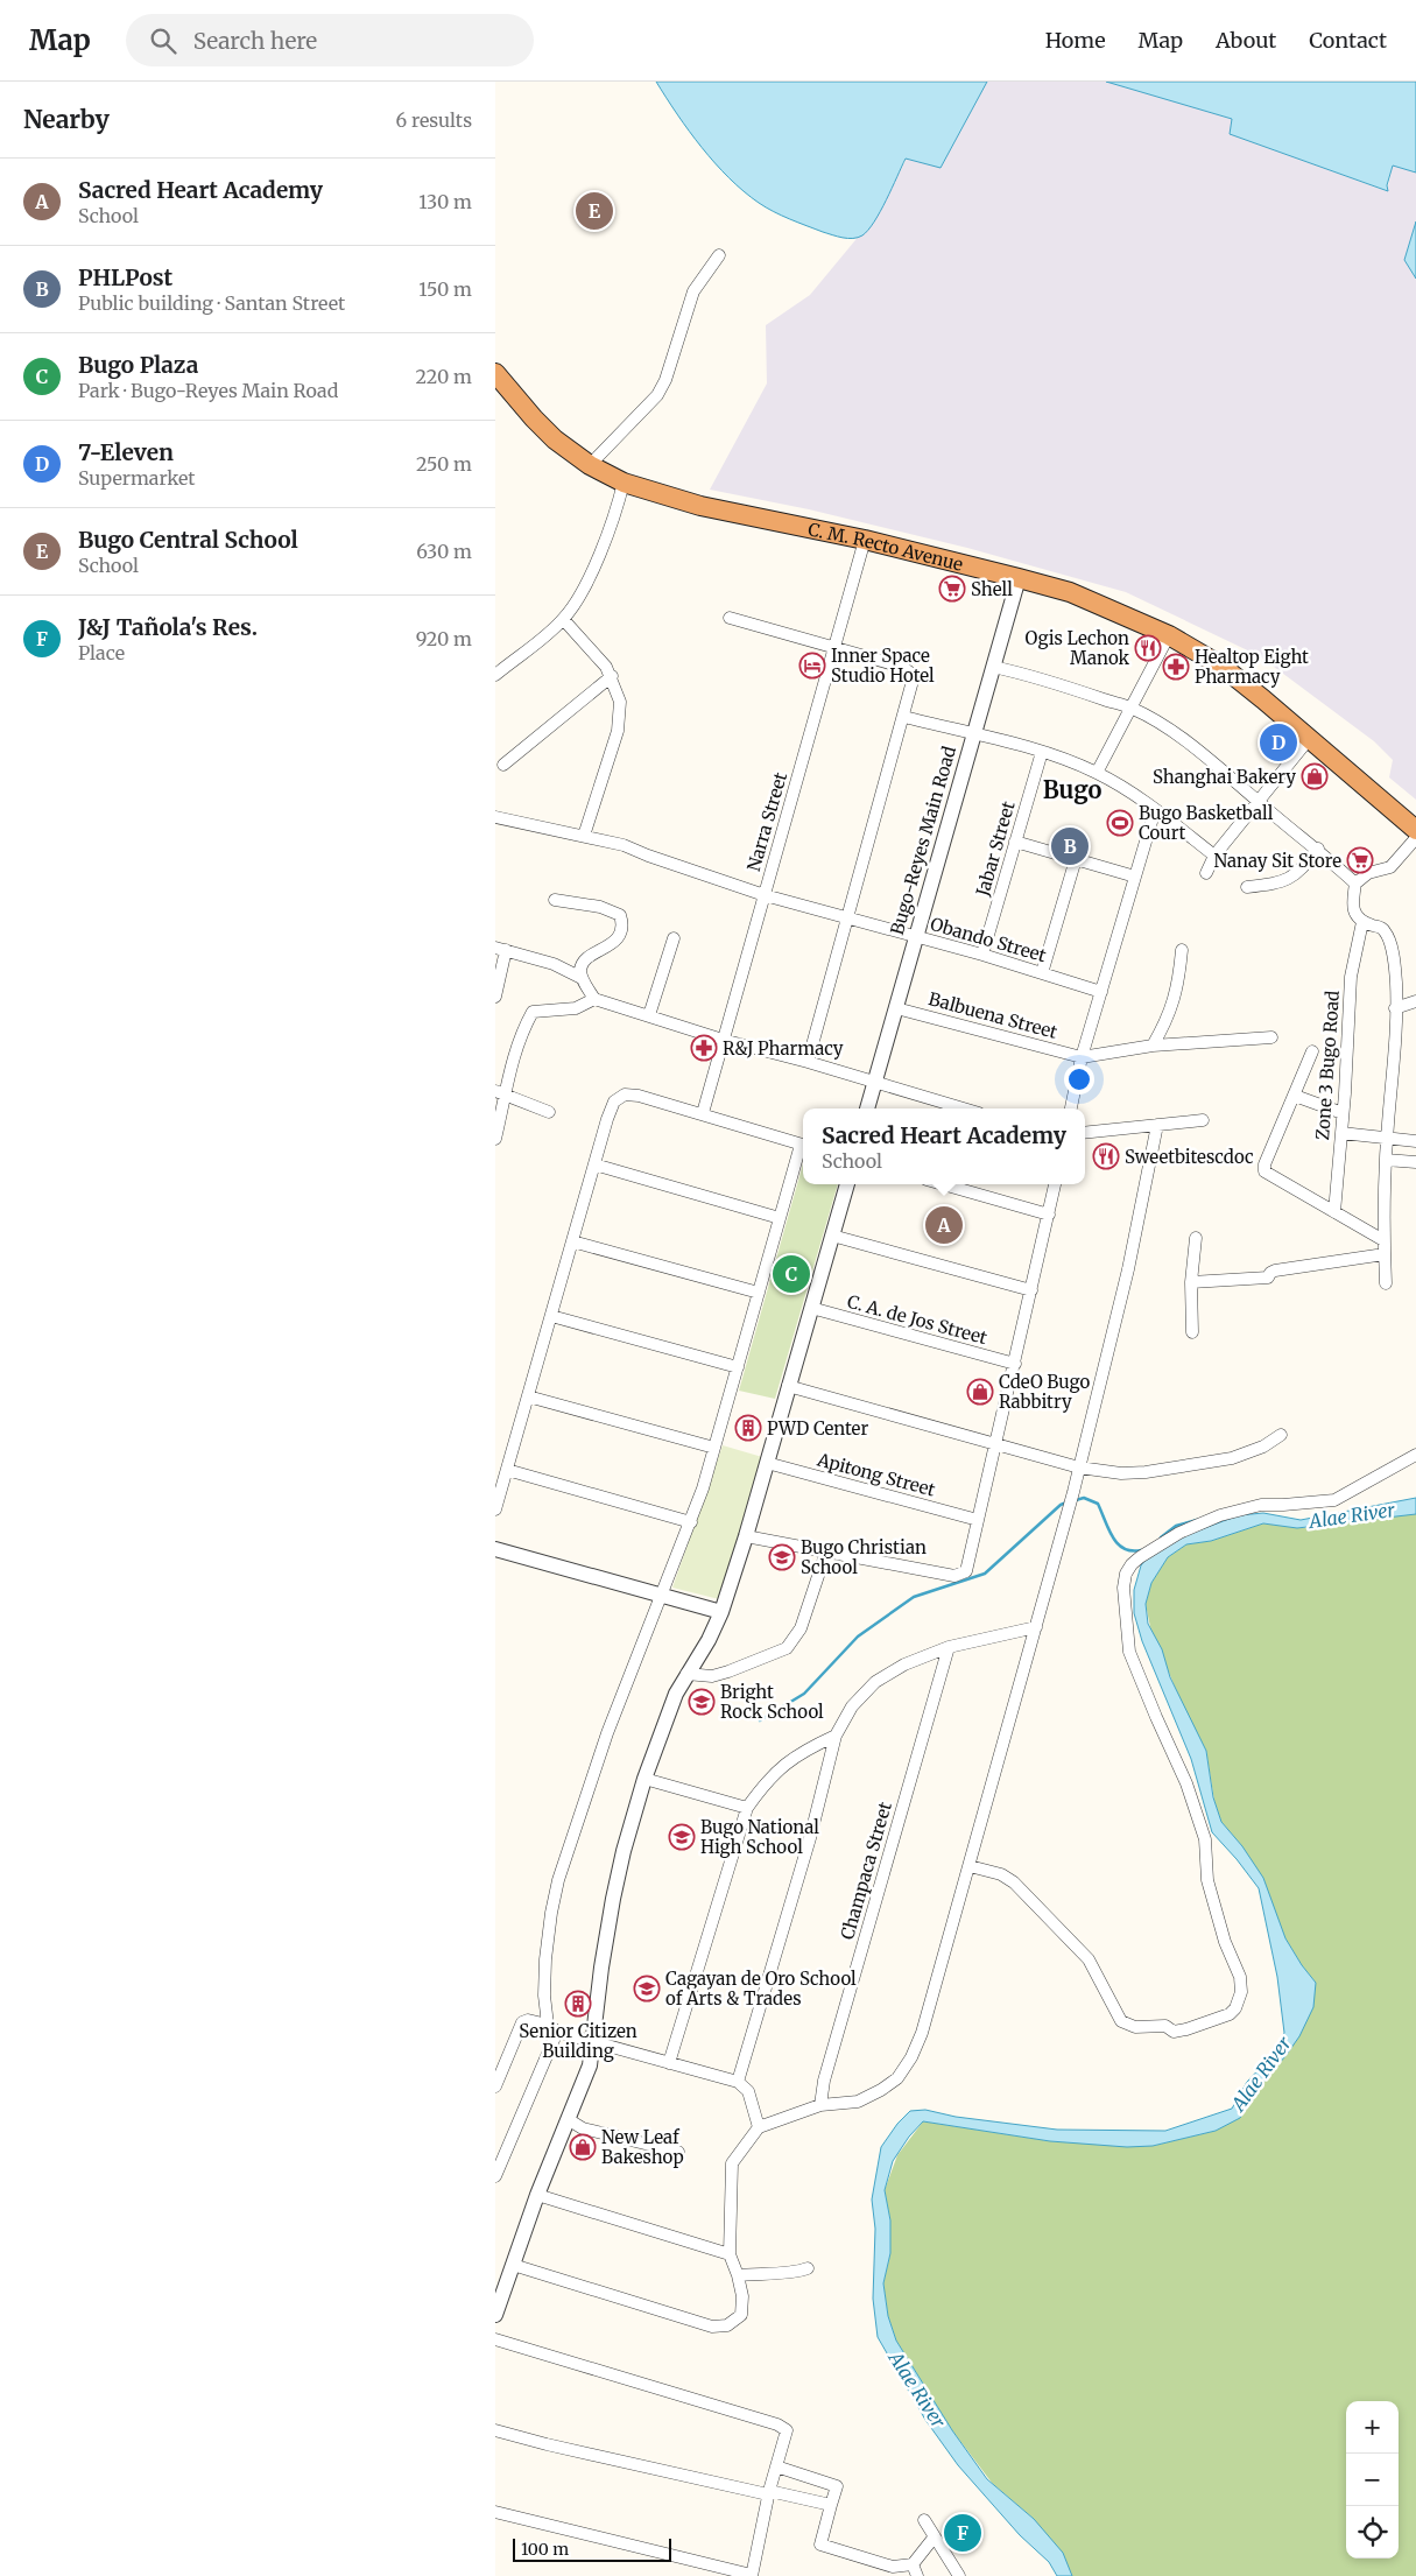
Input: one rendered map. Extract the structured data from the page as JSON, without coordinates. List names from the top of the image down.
{
  "streets": {
    "highway": ["C. M. Recto Avenue"],
    "street": [
      "Narra Street",
      "Bugo-Reyes Main Road",
      "Jabar Street",
      "Obando Street",
      "Balbuena Street",
      "Zone 3 Bugo Road",
      "C. A. de Jos Street",
      "Apitong Street",
      "Champaca Street"
    ]
  },
  "crossings": [
    ["C. M. Recto Avenue", "Narra Street"],
    ["C. M. Recto Avenue", "Bugo-Reyes Main Road"],
    ["Narra Street", "Obando Street"],
    ["Bugo-Reyes Main Road", "Obando Street"],
    ["Bugo-Reyes Main Road", "Balbuena Street"],
    ["Jabar Street", "Obando Street"]
  ],
  "districts": ["Bugo"],
  "water": ["Alae River"],
  "places": {
    "supermarket": ["Shell", "Nanay Sit Store"],
    "restaurant": ["Ogis Lechon Manok", "Sweetbitescdoc"],
    "hotel": ["Inner Space Studio Hotel"],
    "pharmacy": ["Healtop Eight Pharmacy", "R&J Pharmacy"],
    "shop": ["Shanghai Bakery", "CdeO Bugo Rabbitry", "New Leaf Bakeshop"],
    "sports": ["Bugo Basketball Court"],
    "building": ["PWD Center", "Senior Citizen Building"],
    "school or university": [
      "Bugo Christian School",
      "Bright Rock School",
      "Bugo National High School",
      "Cagayan de Oro School of Arts & Trades"
    ]
  },
  "scale_bar": "100 m",
  "page": {
    "header": "Map",
    "search": "Search here",
    "nav": [
      "Home",
      "Map",
      "About",
      "Contact"
    ],
    "heading": ["Nearby", "6 results"],
    "list": [
      {
        "mark": "A",
        "name": "Sacred Heart Academy",
        "note": "School",
        "value": "130 m"
      },
      {
        "mark": "B",
        "name": "PHLPost",
        "note": "Public building · Santan Street",
        "value": "150 m"
      },
      {
        "mark": "C",
        "name": "Bugo Plaza",
        "note": "Park · Bugo-Reyes Main Road",
        "value": "220 m"
      },
      {
        "mark": "D",
        "name": "7-Eleven",
        "note": "Supermarket",
        "value": "250 m"
      },
      {
        "mark": "E",
        "name": "Bugo Central School",
        "note": "School",
        "value": "630 m"
      },
      {
        "mark": "F",
        "name": "J&J Tañola's Res.",
        "note": "Place",
        "value": "920 m"
      }
    ],
    "pins": [
      "E",
      "D",
      "B",
      "A",
      "C",
      "F"
    ],
    "popup": ["Sacred Heart Academy", "School"],
    "map_buttons": ["+", "−"],
    "scale": "100 m"
  }
}
